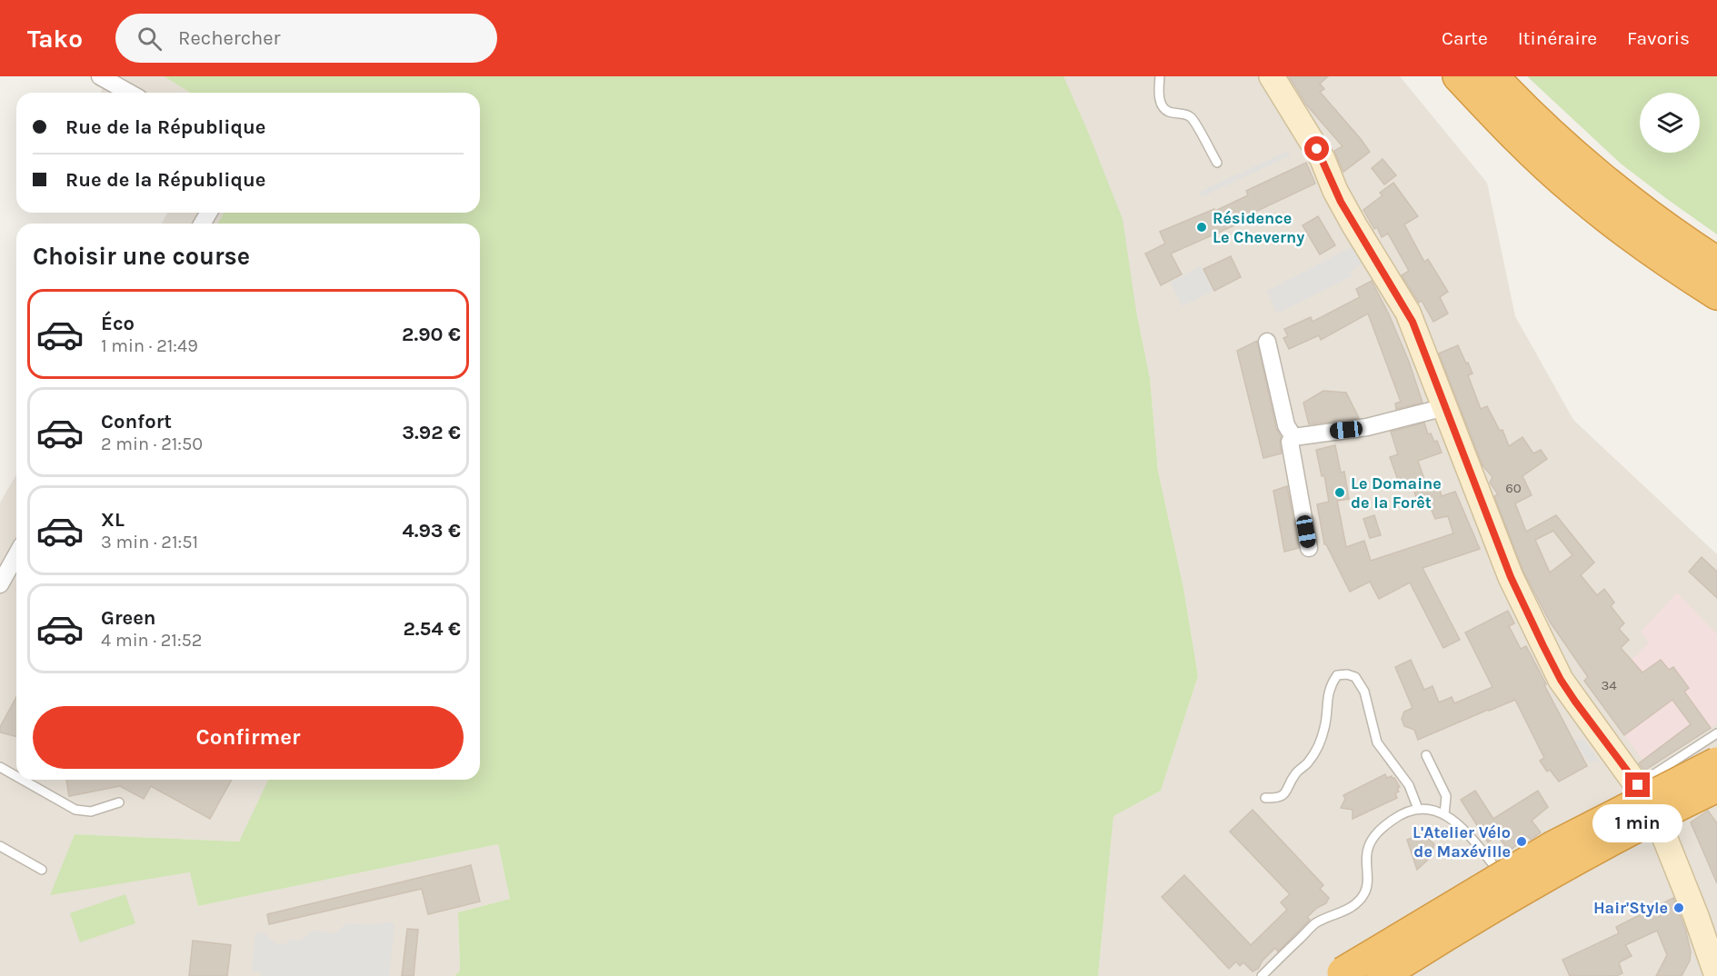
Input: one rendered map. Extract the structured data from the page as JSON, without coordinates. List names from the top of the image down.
{
  "places": [
    "Résidence Le Cheverny",
    "Le Domaine de la Forêt",
    "L'Atelier Vélo de Maxéville",
    "Hair'Style"
  ],
  "house_numbers": ["60", "34"],
  "page": {
    "header": "Tako",
    "search": "Rechercher",
    "nav": ["Carte", "Itinéraire", "Favoris"],
    "banner": ["Rue de la République", "Rue de la République"],
    "heading": "Choisir une course",
    "list": [
      {
        "name": "Éco",
        "note": "1 min · 21:49",
        "value": "2.90 €"
      },
      {
        "name": "Confort",
        "note": "2 min · 21:50",
        "value": "3.92 €"
      },
      {
        "name": "XL",
        "note": "3 min · 21:51",
        "value": "4.93 €"
      },
      {
        "name": "Green",
        "note": "4 min · 21:52",
        "value": "2.54 €"
      }
    ],
    "buttons": "Confirmer",
    "bubble": "1 min"
  }
}
